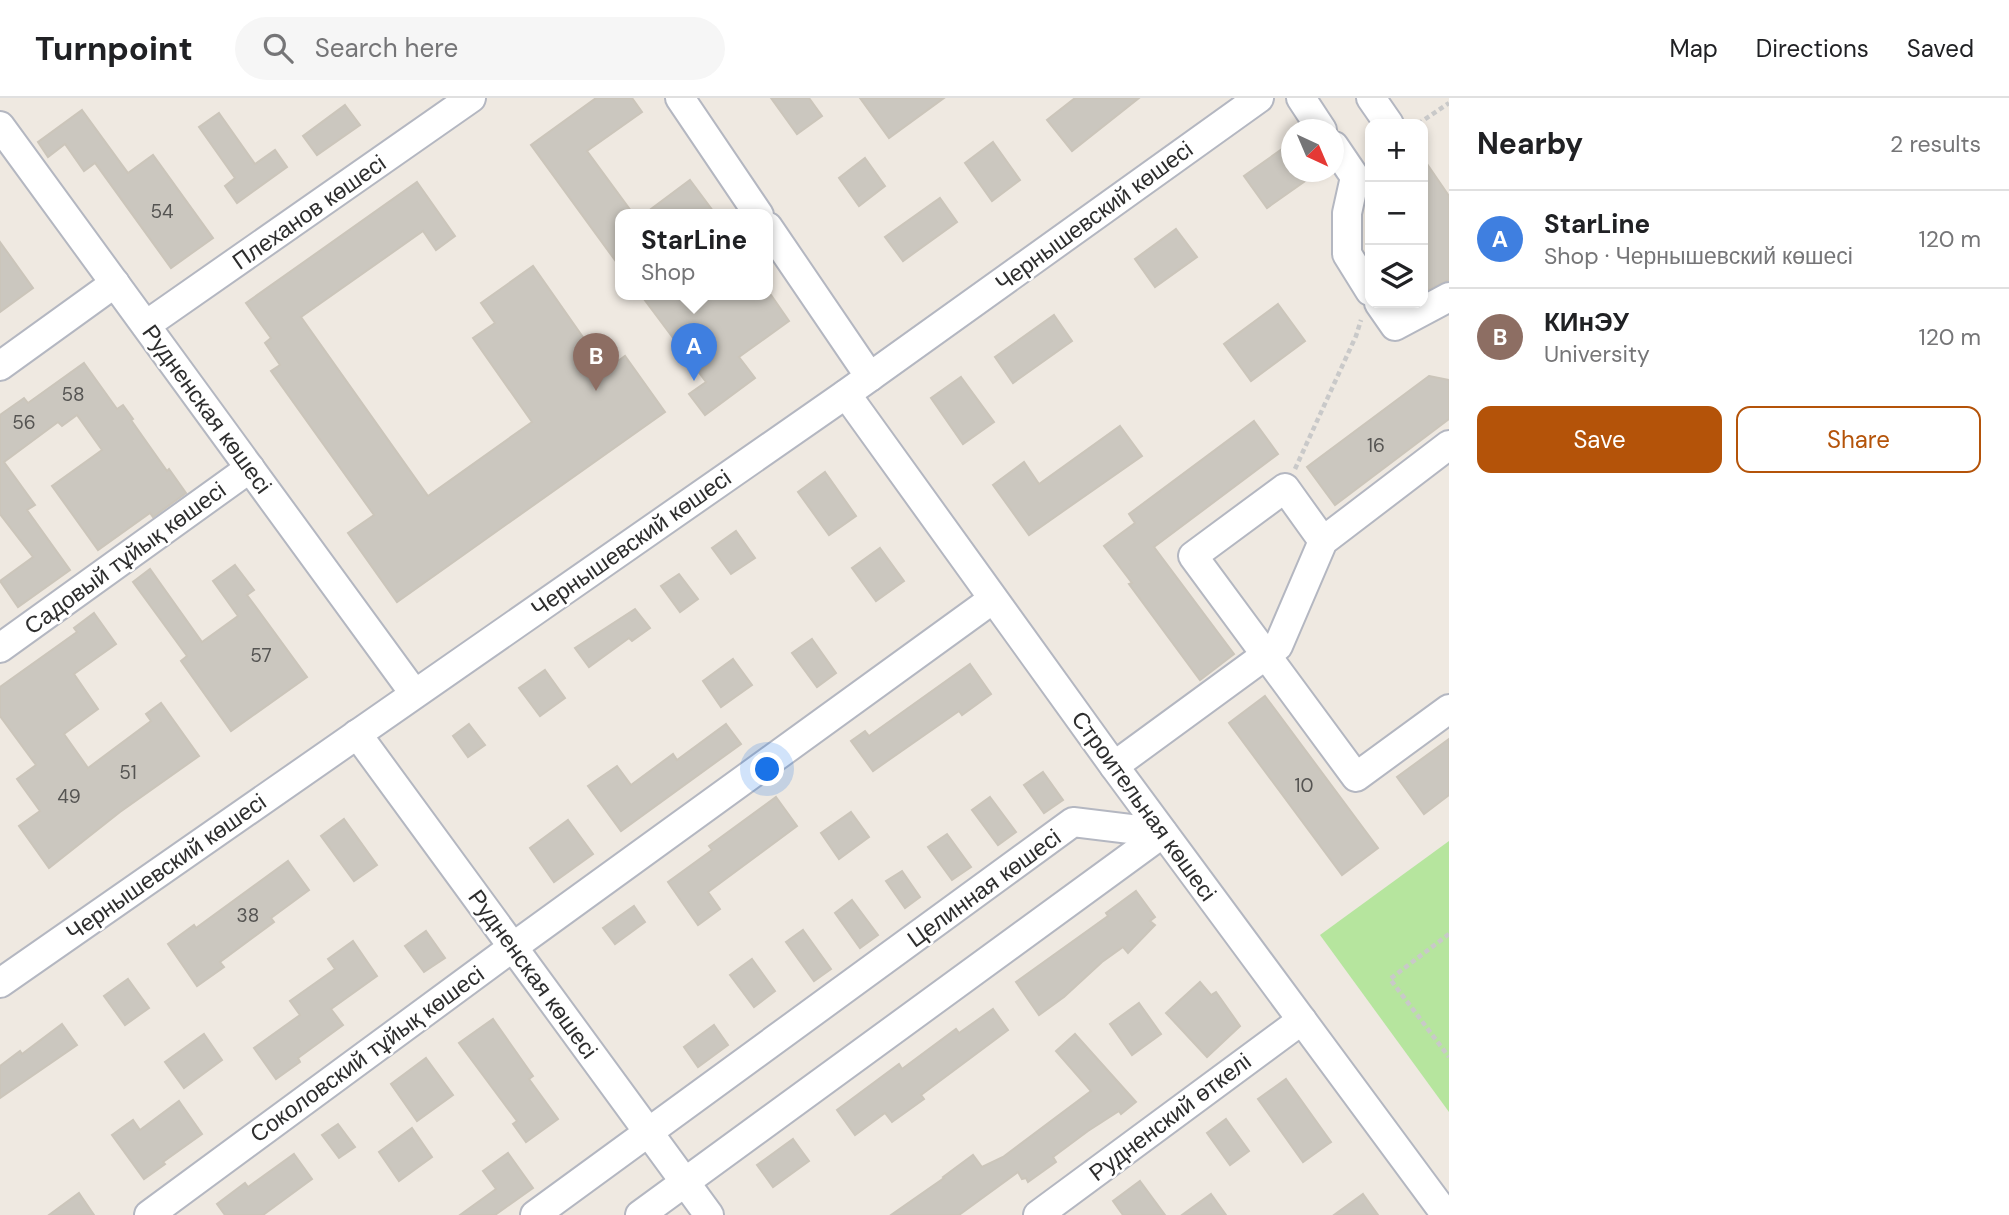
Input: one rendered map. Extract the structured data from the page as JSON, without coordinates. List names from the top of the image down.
{
  "streets": {
    "street": [
      "Плеханов көшесі",
      "Чернышевский көшесі",
      "Рудненская көшесі",
      "Садовый тұйық көшесі",
      "Строительная көшесі",
      "Целинная көшесі",
      "Соколовский тұйық көшесі",
      "Рудненский өткелі"
    ]
  },
  "crossings": [
    ["Плеханов көшесі", "Рудненская көшесі"],
    ["Чернышевский көшесі", "Рудненская көшесі"],
    ["Чернышевский көшесі", "Строительная көшесі"],
    ["Рудненская көшесі", "Садовый тұйық көшесі"],
    ["Рудненская көшесі", "Целинная көшесі"],
    ["Рудненская көшесі", "Соколовский тұйық көшесі"],
    ["Строительная көшесі", "Целинная көшесі"],
    ["Строительная көшесі", "Соколовский тұйық көшесі"],
    ["Строительная көшесі", "Рудненский өткелі"]
  ],
  "house_numbers": [
    "54",
    "58",
    "56",
    "16",
    "57",
    "51",
    "10",
    "49",
    "38"
  ],
  "north": "bottom right",
  "page": {
    "header": "Turnpoint",
    "search": "Search here",
    "nav": ["Map", "Directions", "Saved"],
    "heading": ["Nearby", "2 results"],
    "map_buttons": ["+", "−"],
    "list": [
      {
        "mark": "A",
        "name": "StarLine",
        "note": "Shop · Чернышевский көшесі",
        "value": "120 m"
      },
      {
        "mark": "B",
        "name": "КИнЭУ",
        "note": "University",
        "value": "120 m"
      }
    ],
    "popup": ["StarLine", "Shop"],
    "pins": ["A", "B"],
    "buttons": ["Save", "Share"]
  }
}
